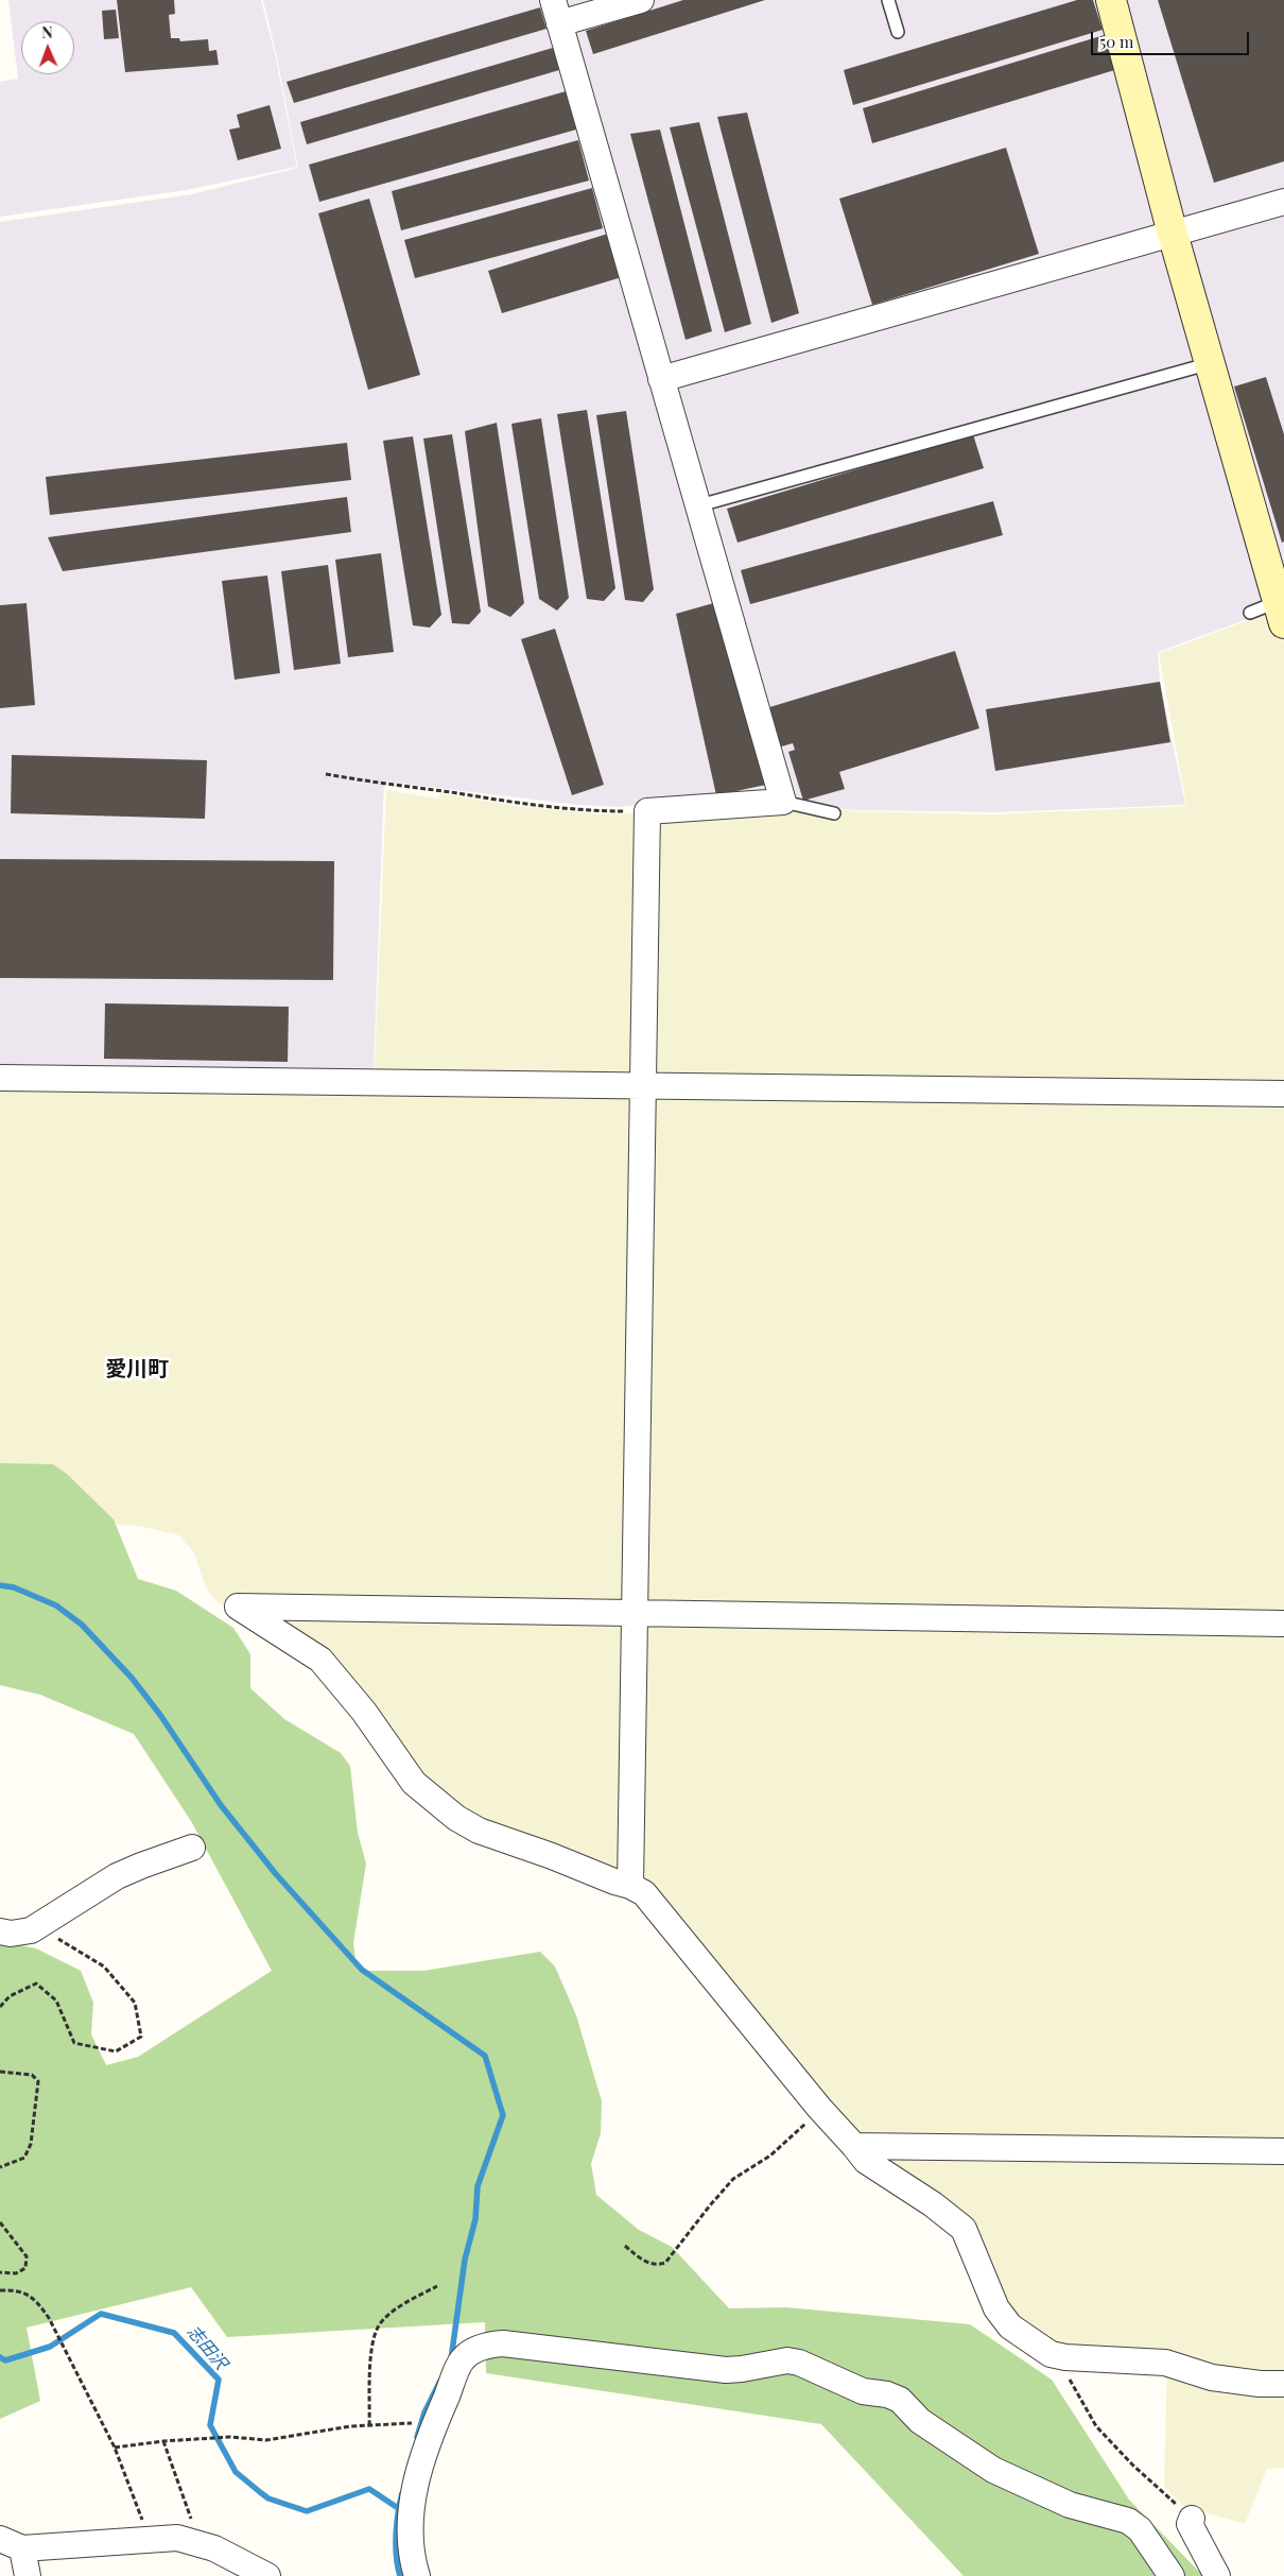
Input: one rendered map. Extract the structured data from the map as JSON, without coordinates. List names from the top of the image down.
{
  "districts": ["愛川町"],
  "water": ["志田沢"],
  "scale_bar": "50 m",
  "north": "top"
}
